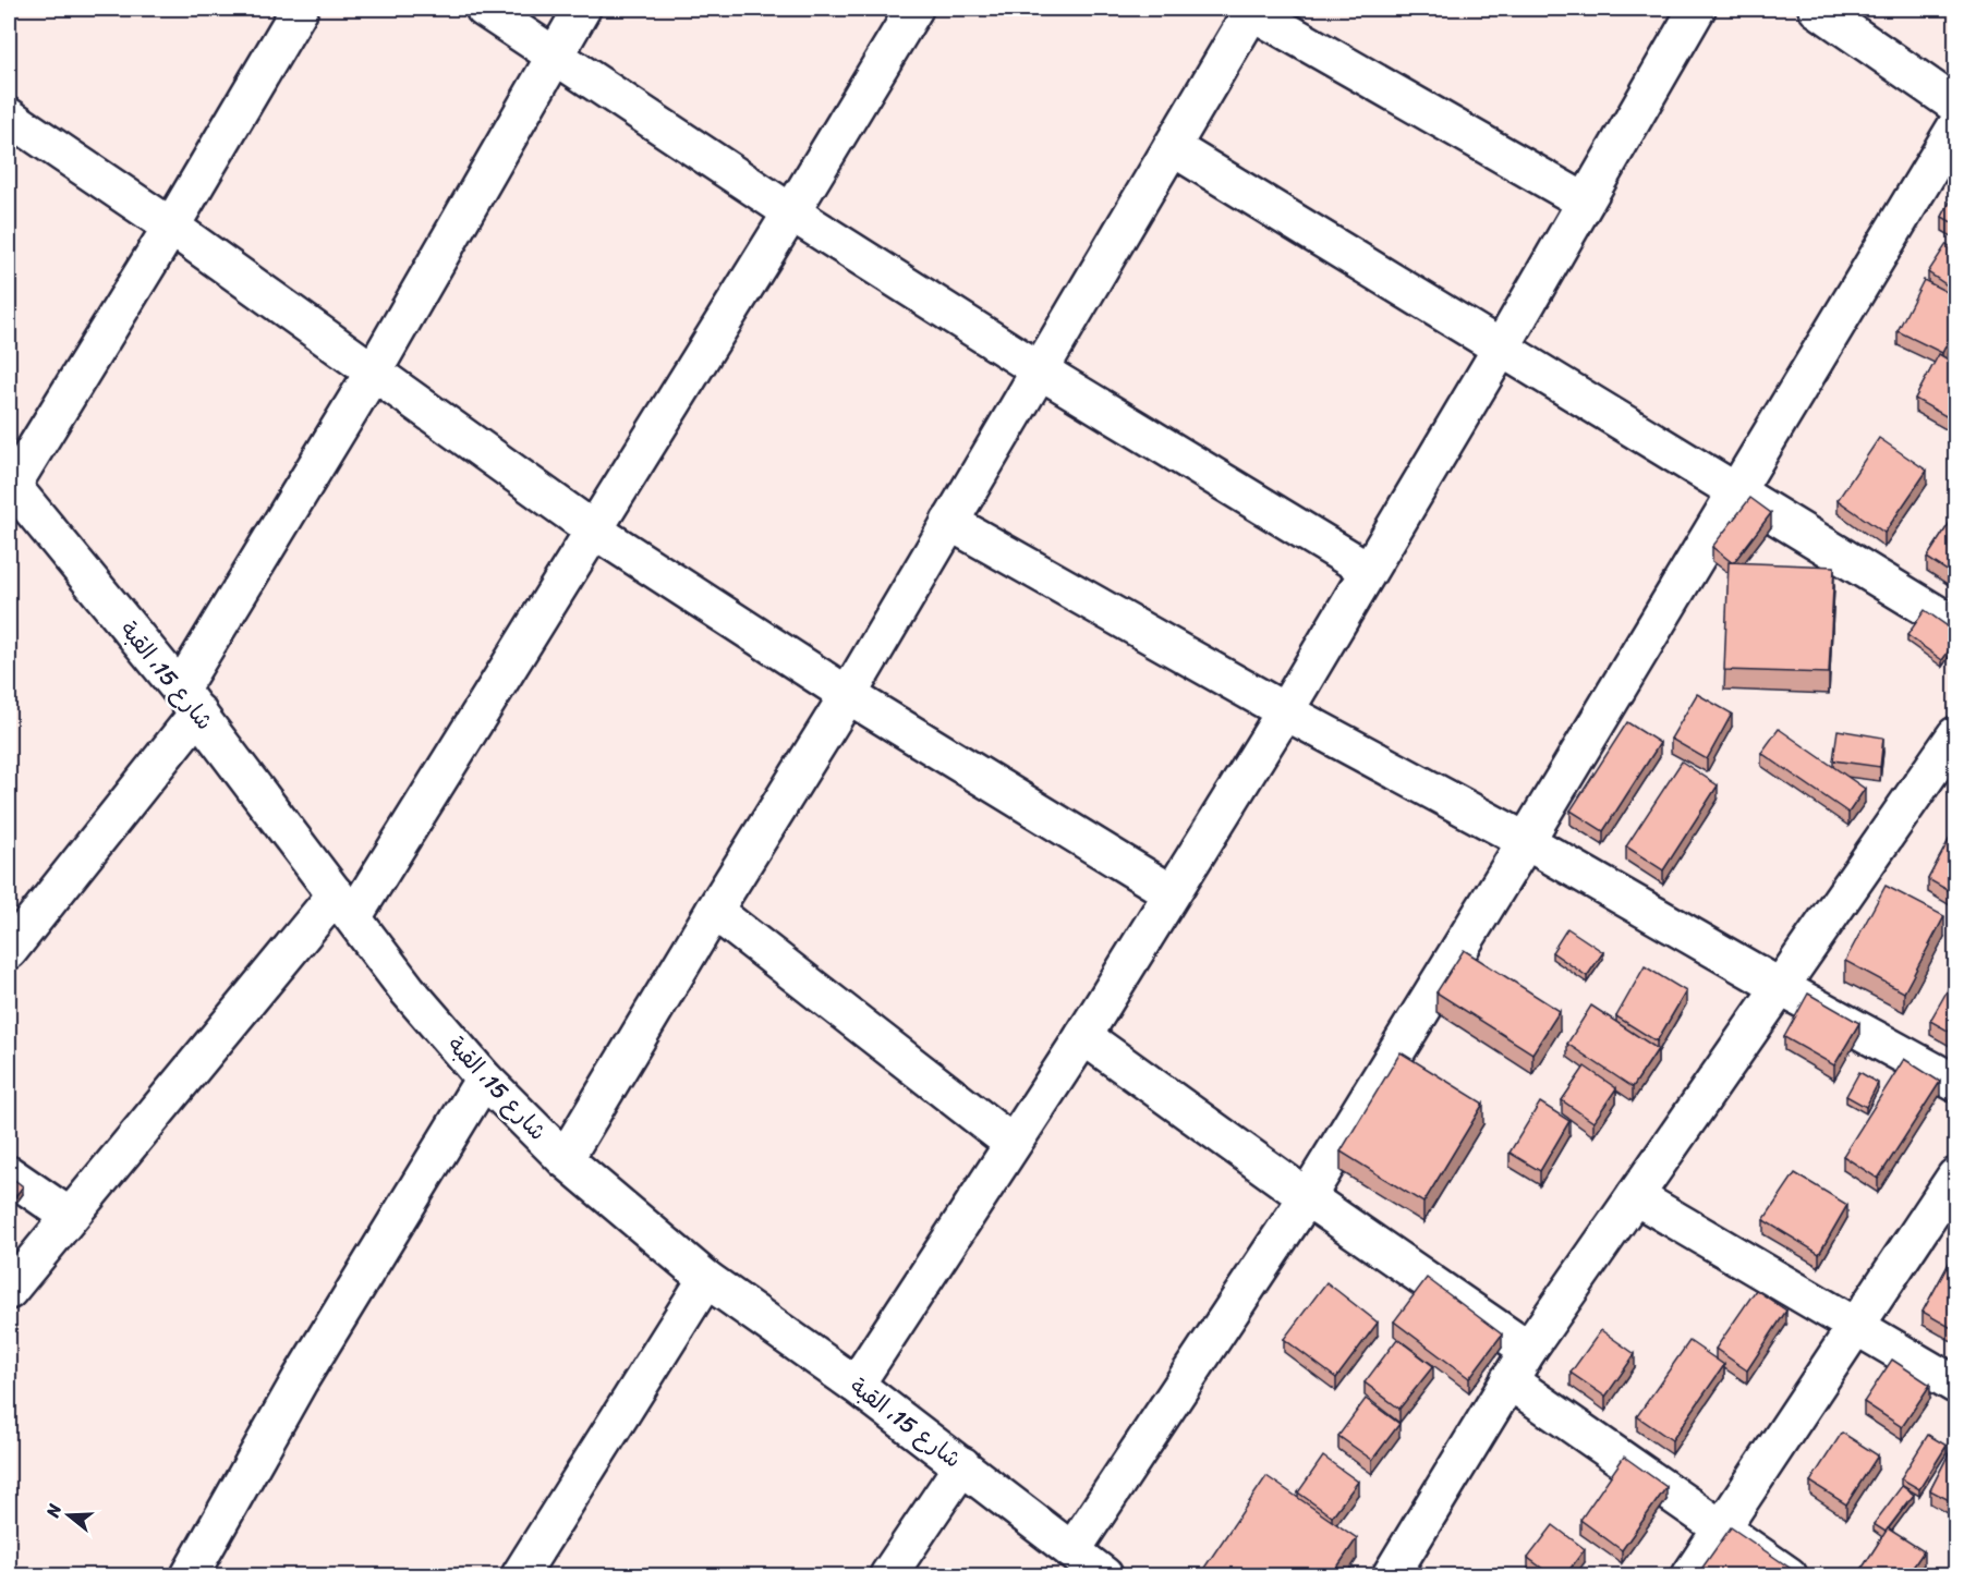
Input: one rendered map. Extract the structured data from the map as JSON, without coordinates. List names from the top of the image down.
{
  "streets": {
    "street": ["شارع 15، القبة"]
  },
  "north": "left"
}
